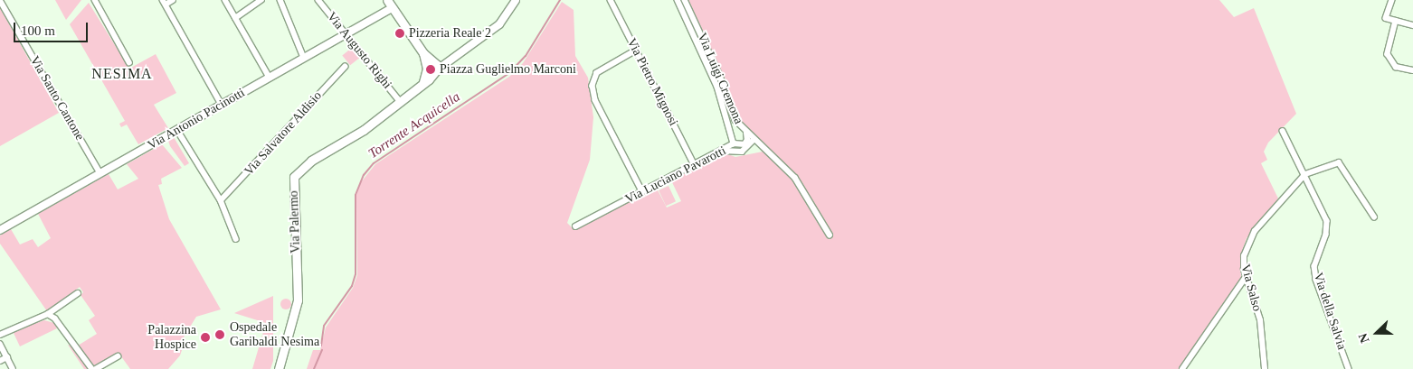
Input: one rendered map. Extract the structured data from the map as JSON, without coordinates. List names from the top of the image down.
{
  "streets": {
    "main road": ["Via Antonio Pacinotti", "Via Palermo"],
    "street": [
      "Via Augusto Righi",
      "Via Luigi Cremona",
      "Via Pietro Mignosi",
      "Via Santo Cantone",
      "Via Salvatore Aldisio",
      "Via Luciano Pavarotti",
      "Via Salso",
      "Via della Salvia"
    ]
  },
  "crossings": [
    ["Via Augusto Righi", "Via Antonio Pacinotti"],
    ["Via Augusto Righi", "Via Palermo"],
    ["Via Pietro Mignosi", "Via Luciano Pavarotti"],
    ["Via Santo Cantone", "Via Antonio Pacinotti"],
    ["Via Salso", "Via della Salvia"]
  ],
  "districts": ["NESIMA"],
  "water": ["Torrente Acquicella"],
  "places": [
    "Pizzeria Reale 2",
    "Piazza Guglielmo Marconi",
    "Ospedale Garibaldi Nesima",
    "Palazzina Hospice"
  ],
  "scale_bar": "100 m",
  "north": "left"
}
